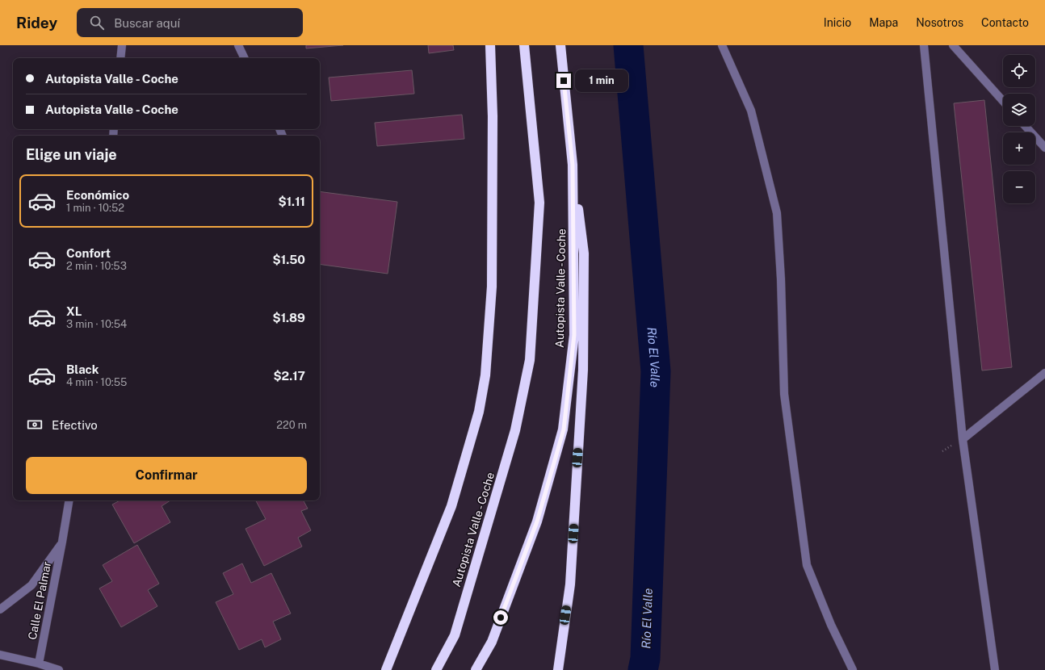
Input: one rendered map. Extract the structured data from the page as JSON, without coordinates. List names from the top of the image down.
{
  "streets": {
    "highway": ["Autopista Valle - Coche"],
    "street": ["Calle El Palmar"]
  },
  "water": ["Río El Valle"],
  "page": {
    "header": "Ridey",
    "search": "Buscar aquí",
    "nav": [
      "Inicio",
      "Mapa",
      "Nosotros",
      "Contacto"
    ],
    "map_buttons": ["+", "−"],
    "banner": ["Autopista Valle - Coche", "Autopista Valle - Coche"],
    "bubble": "1 min",
    "heading": "Elige un viaje",
    "list": [
      {
        "name": "Económico",
        "note": "1 min · 10:52",
        "value": "$1.11"
      },
      {
        "name": "Confort",
        "note": "2 min · 10:53",
        "value": "$1.50"
      },
      {
        "name": "XL",
        "note": "3 min · 10:54",
        "value": "$1.89"
      },
      {
        "name": "Black",
        "note": "4 min · 10:55",
        "value": "$2.17"
      }
    ],
    "pay": ["Efectivo", "220 m"],
    "buttons": "Confirmar"
  }
}
